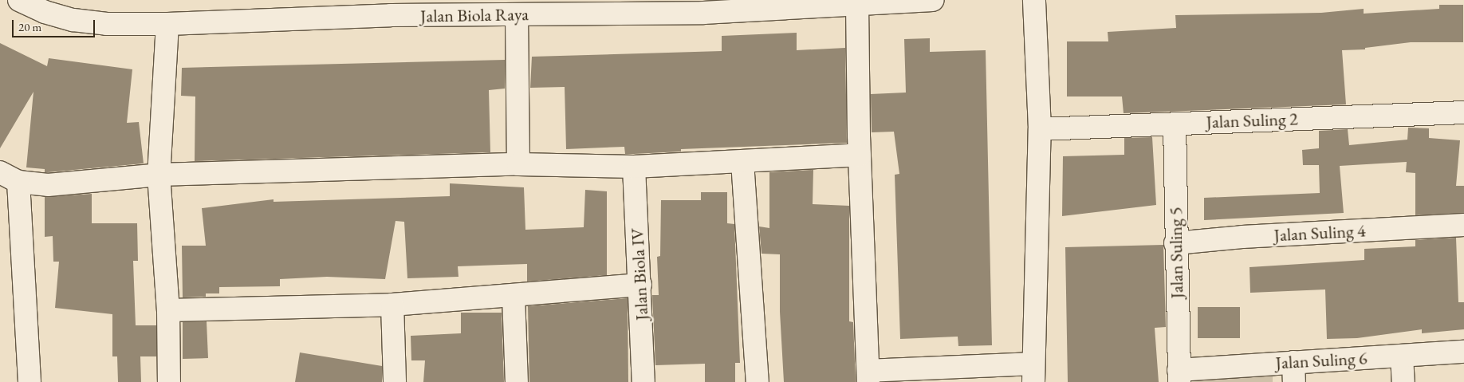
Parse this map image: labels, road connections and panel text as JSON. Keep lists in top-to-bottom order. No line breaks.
{"streets":{"street":["Jalan Biola Raya","Jalan Suling 2","Jalan Suling 4","Jalan Suling 5","Jalan Biola IV","Jalan Suling 6"]},"crossings":[["Jalan Suling 2","Jalan Suling 5"],["Jalan Suling 4","Jalan Suling 5"],["Jalan Suling 5","Jalan Suling 6"]],"scale_bar":"20 m"}
